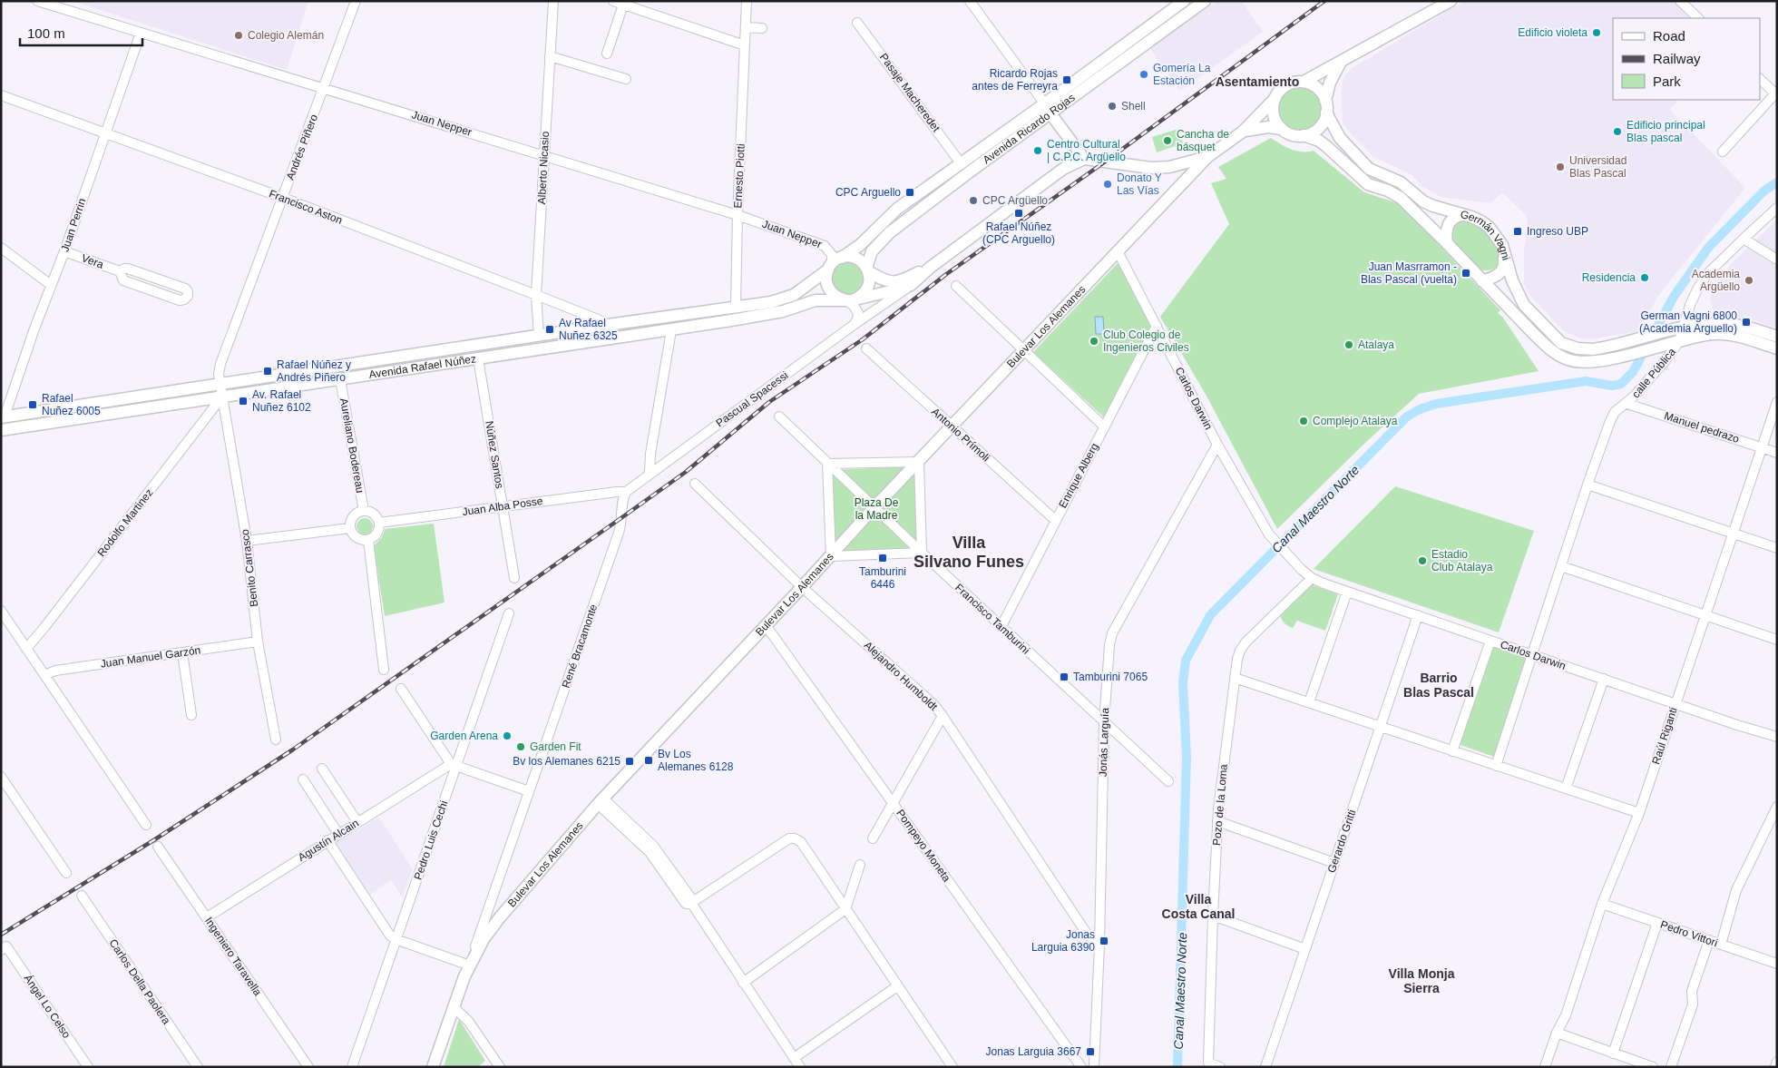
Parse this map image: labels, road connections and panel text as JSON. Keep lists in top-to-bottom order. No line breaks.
{"streets":{"main road":["Avenida Ricardo Rojas","Germán Vagni","Bulevar Los Alemanes","Avenida Rafael Núñez"],"street":["Pasaje Macheredet","Juan Nepper","Andrés Piñero","Alberto Nicasio","Ernesto Piotti","Francisco Aston","Juan Perrin","Vera","calle Pública","Carlos Darwin","Pascual Spacessi","Manuel pedrazo","Antonio Prímoli","Aureliano Bodereau","Núñez Santos","Enrique Alberg","Juan Alba Posse","Rodolfo Martinez","Benito Carrasco","Francisco Tamburini","René Bracamonte","Juan Manuel Garzón","Alejandro Humboldt","Raúl Riganti","Jonás Larguía","Pozo de la Loma","Agustín Alcain","Pedro Luis Cechi","Gerardo Gritti","Pompeyo Moneta","Pedro Vittori","Ingeniero Taravella","Carlos Della Paolera","Ángel Lo Celso"]},"crossings":[["Pasaje Macheredet","Avenida Ricardo Rojas"],["Juan Nepper","Avenida Ricardo Rojas"],["Juan Nepper","Andrés Piñero"],["Juan Nepper","Alberto Nicasio"],["Juan Nepper","Ernesto Piotti"],["Juan Nepper","Juan Perrin"],["Juan Nepper","Avenida Rafael Núñez"],["Avenida Ricardo Rojas","Avenida Rafael Núñez"],["Andrés Piñero","Francisco Aston"],["Andrés Piñero","Avenida Rafael Núñez"],["Andrés Piñero","Rodolfo Martinez"],["Andrés Piñero","Benito Carrasco"],["Alberto Nicasio","Francisco Aston"],["Alberto Nicasio","Avenida Rafael Núñez"],["Ernesto Piotti","Avenida Rafael Núñez"],["Francisco Aston","Juan Perrin"],["Francisco Aston","Avenida Rafael Núñez"],["Juan Perrin","Vera"],["Juan Perrin","Avenida Rafael Núñez"],["Germán Vagni","calle Pública"],["Bulevar Los Alemanes","Carlos Darwin"],["Bulevar Los Alemanes","Antonio Prímoli"],["Bulevar Los Alemanes","Francisco Tamburini"],["Bulevar Los Alemanes","René Bracamonte"],["Bulevar Los Alemanes","Alejandro Humboldt"],["Bulevar Los Alemanes","Pompeyo Moneta"],["Avenida Rafael Núñez","Pascual Spacessi"],["Avenida Rafael Núñez","Aureliano Bodereau"],["Avenida Rafael Núñez","Núñez Santos"],["Avenida Rafael Núñez","Rodolfo Martinez"],["Avenida Rafael Núñez","Benito Carrasco"],["calle Pública","Manuel pedrazo"],["Carlos Darwin","Enrique Alberg"],["Carlos Darwin","Raúl Riganti"],["Carlos Darwin","Jonás Larguía"],["Carlos Darwin","Pozo de la Loma"],["Carlos Darwin","Gerardo Gritti"],["Manuel pedrazo","Raúl Riganti"],["Antonio Prímoli","Enrique Alberg"],["Aureliano Bodereau","Juan Alba Posse"],["Núñez Santos","Juan Alba Posse"],["Enrique Alberg","Francisco Tamburini"],["Juan Alba Posse","René Bracamonte"],["Rodolfo Martinez","Benito Carrasco"],["Benito Carrasco","Juan Manuel Garzón"],["Francisco Tamburini","Jonás Larguía"],["Alejandro Humboldt","Jonás Larguía"],["Raúl Riganti","Pedro Vittori"],["Agustín Alcain","Pedro Luis Cechi"],["Agustín Alcain","Ingeniero Taravella"]],"districts":["Asentamiento","Villa Silvano Funes","Barrio Blas Pascal","Villa Costa Canal","Villa Monja Sierra"],"water":["Canal Maestro Norte"],"parks":["Plaza De la Madre"],"places":{"other":["Edificio violeta","Colegio Alemán","Gomería La Estación","Shell","Edificio principal Blas pascal","Cancha de básquet","Centro Cultural | C.P.C. Argüello","Universidad Blas Pascal","Donato Y Las Vías","CPC Argüello","Residencia","Academia Argüello","Club Colegio de Ingenieros Civiles","Atalaya","Complejo Atalaya","Estadio Club Atalaya","Garden Arena","Garden Fit"],"transit":["Ricardo Rojas antes de Ferreyra","CPC Arguello","Rafael Núñez (CPC Arguello)","Ingreso UBP","Juan Masrramon - Blas Pascal (vuelta)","German Vagni 6800 (Academia Arguello)","Av Rafael Nuñez 6325","Rafael Núñez y Andrés Piñero","Av. Rafael Nuñez 6102","Rafael Nuñez 6005","Tamburini 6446","Tamburini 7065","Bv Los Alemanes 6128","Bv los Alemanes 6215","Jonas Larguia 6390","Jonas Larguia 3667"]},"legend":["Road","Railway","Park"],"scale_bar":"100 m"}
